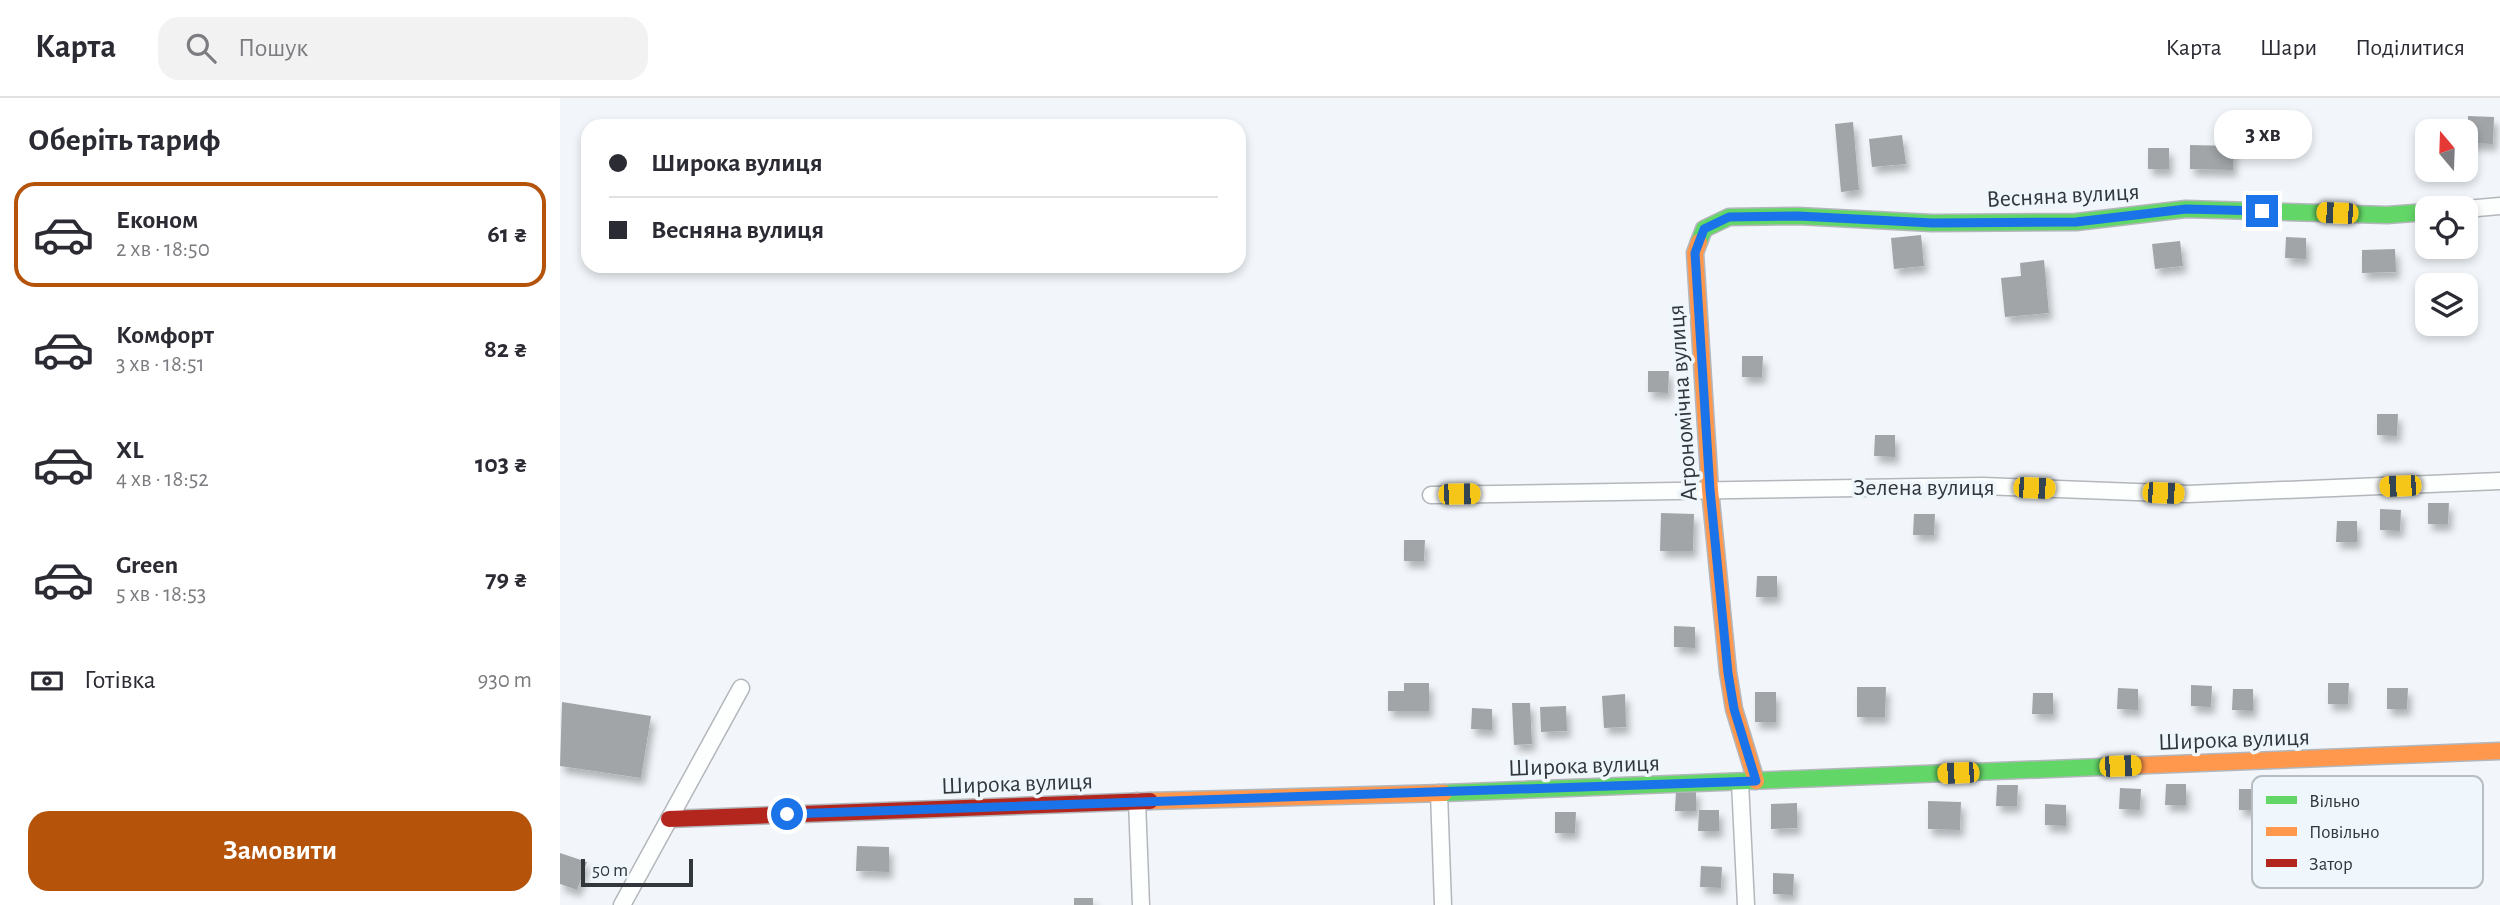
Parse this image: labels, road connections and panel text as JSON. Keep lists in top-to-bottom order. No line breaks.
{"streets":{"street":["Весняна вулиця","Агрономічна вулиця","Зелена вулиця","Широка вулиця"]},"crossings":[["Весняна вулиця","Агрономічна вулиця"],["Агрономічна вулиця","Зелена вулиця"],["Агрономічна вулиця","Широка вулиця"]],"legend":["Вільно","Повільно","Затор"],"scale_bar":"50 m","north":"top","page":{"header":"Карта","search":"Пошук","nav":["Карта","Шари","Поділитися"],"heading":"Оберіть тариф","bubble":"3 хв","banner":["Широка вулиця","Весняна вулиця"],"list":[{"name":"Економ","note":"2 хв · 18:50","value":"61 ₴"},{"name":"Комфорт","note":"3 хв · 18:51","value":"82 ₴"},{"name":"XL","note":"4 хв · 18:52","value":"103 ₴"},{"name":"Green","note":"5 хв · 18:53","value":"79 ₴"}],"pay":["Готівка","930 m"],"buttons":"Замовити","scale":"50 m"}}
